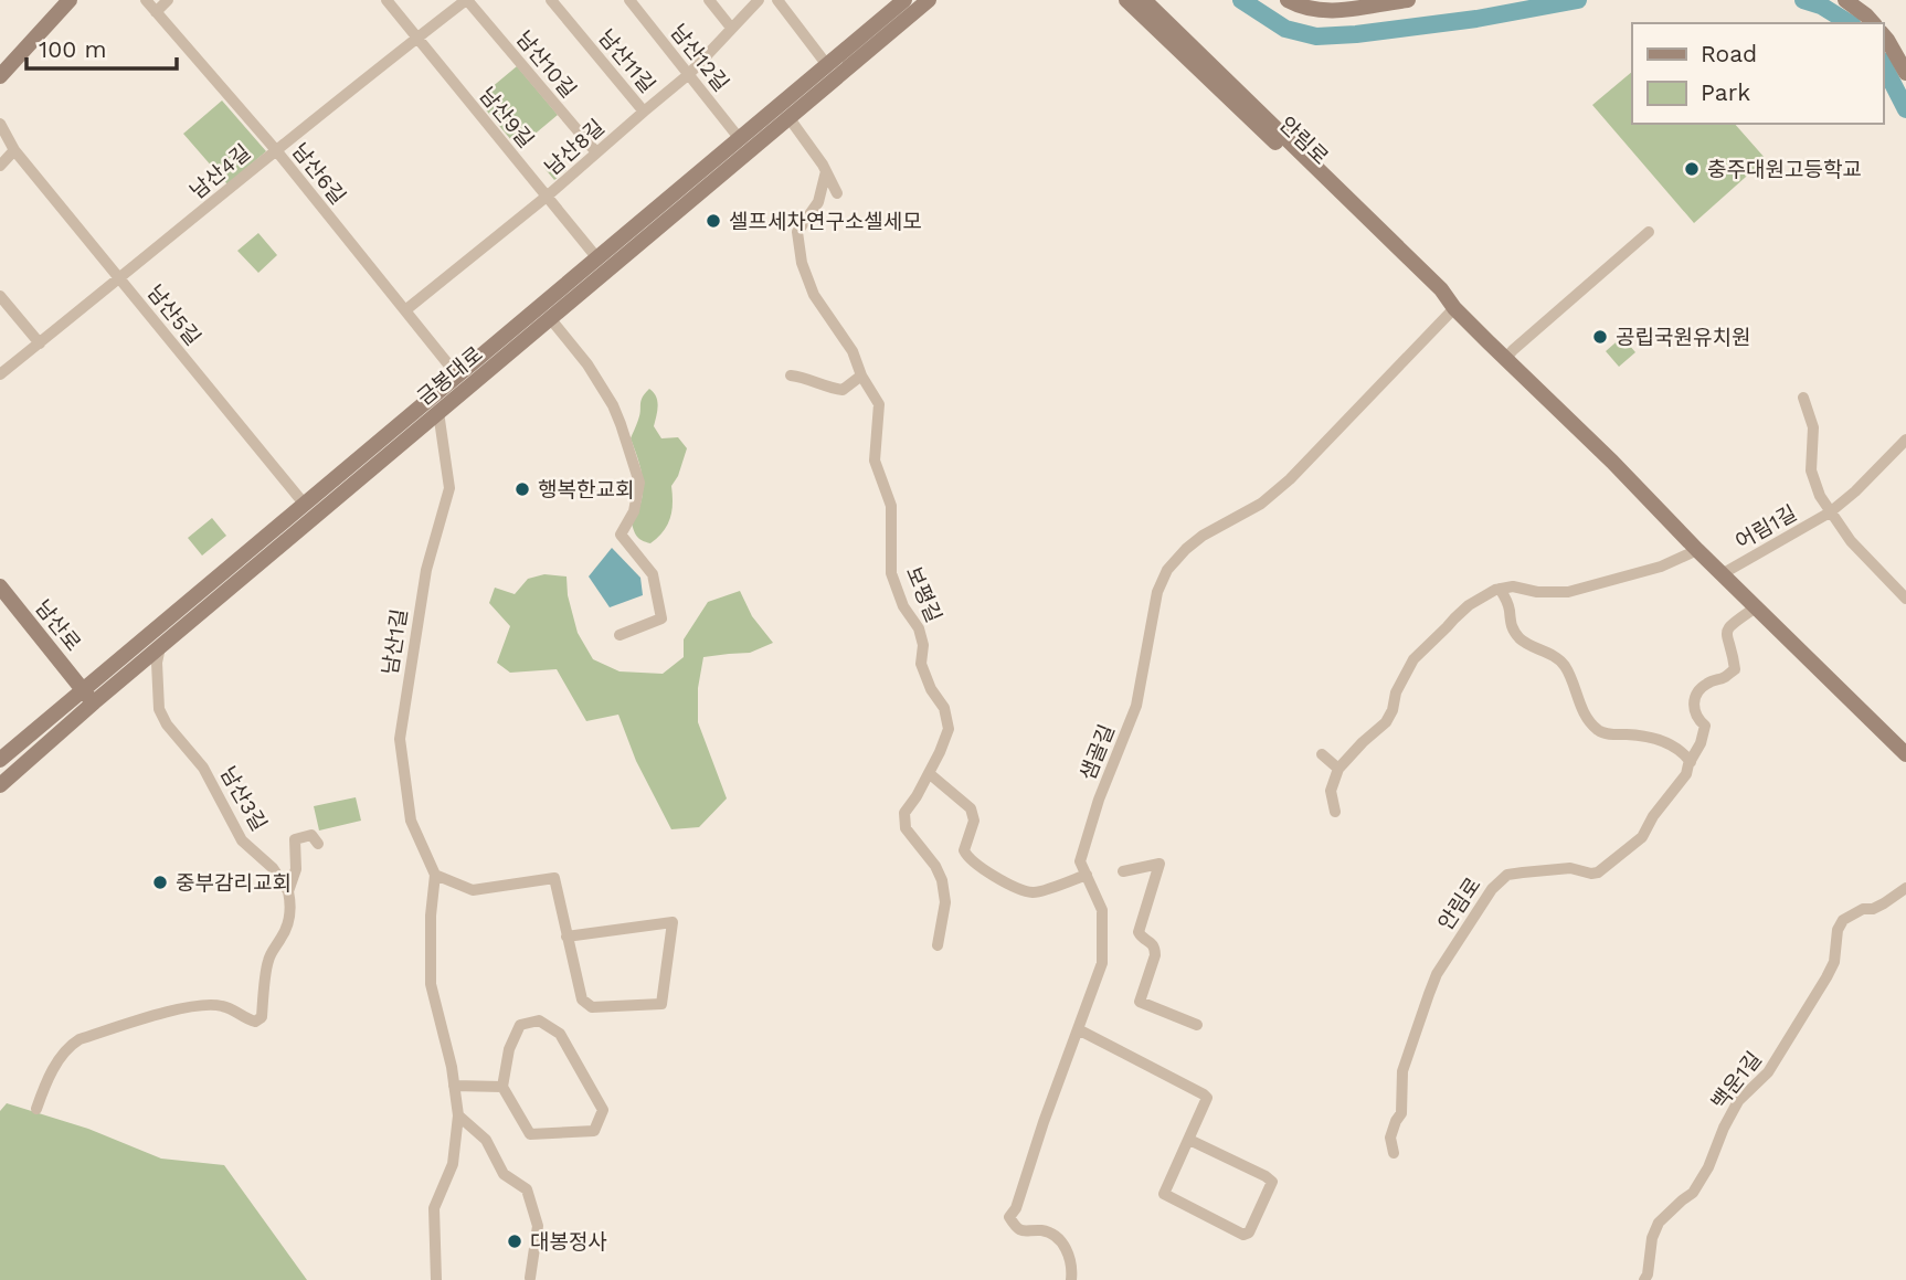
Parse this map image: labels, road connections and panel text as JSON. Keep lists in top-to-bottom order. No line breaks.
{"streets":{"street":["남산12길","남산11길","남산10길","남산9길","안림로","남산8길","남산4길","남산6길","남산5길","금봉대로","어림1길","보평길","남산로","남산1길","샘골길","남산3길","백운1길"]},"crossings":[["남산12길","남산8길"],["남산12길","금봉대로"],["남산11길","남산8길"],["남산10길","남산8길"],["남산10길","남산4길"],["남산9길","남산8길"],["남산9길","남산4길"],["남산9길","금봉대로"],["안림로","어림1길"],["안림로","샘골길"],["남산8길","남산6길"],["남산4길","남산6길"],["남산4길","남산5길"],["남산6길","금봉대로"],["남산5길","금봉대로"],["금봉대로","남산로"],["금봉대로","남산1길"],["금봉대로","남산3길"]],"places":["충주대원고등학교","셀프세차연구소셀세모","공립국원유치원","행복한교회","중부감리교회","대봉정사"],"legend":["Road","Park"],"scale_bar":"100 m"}
